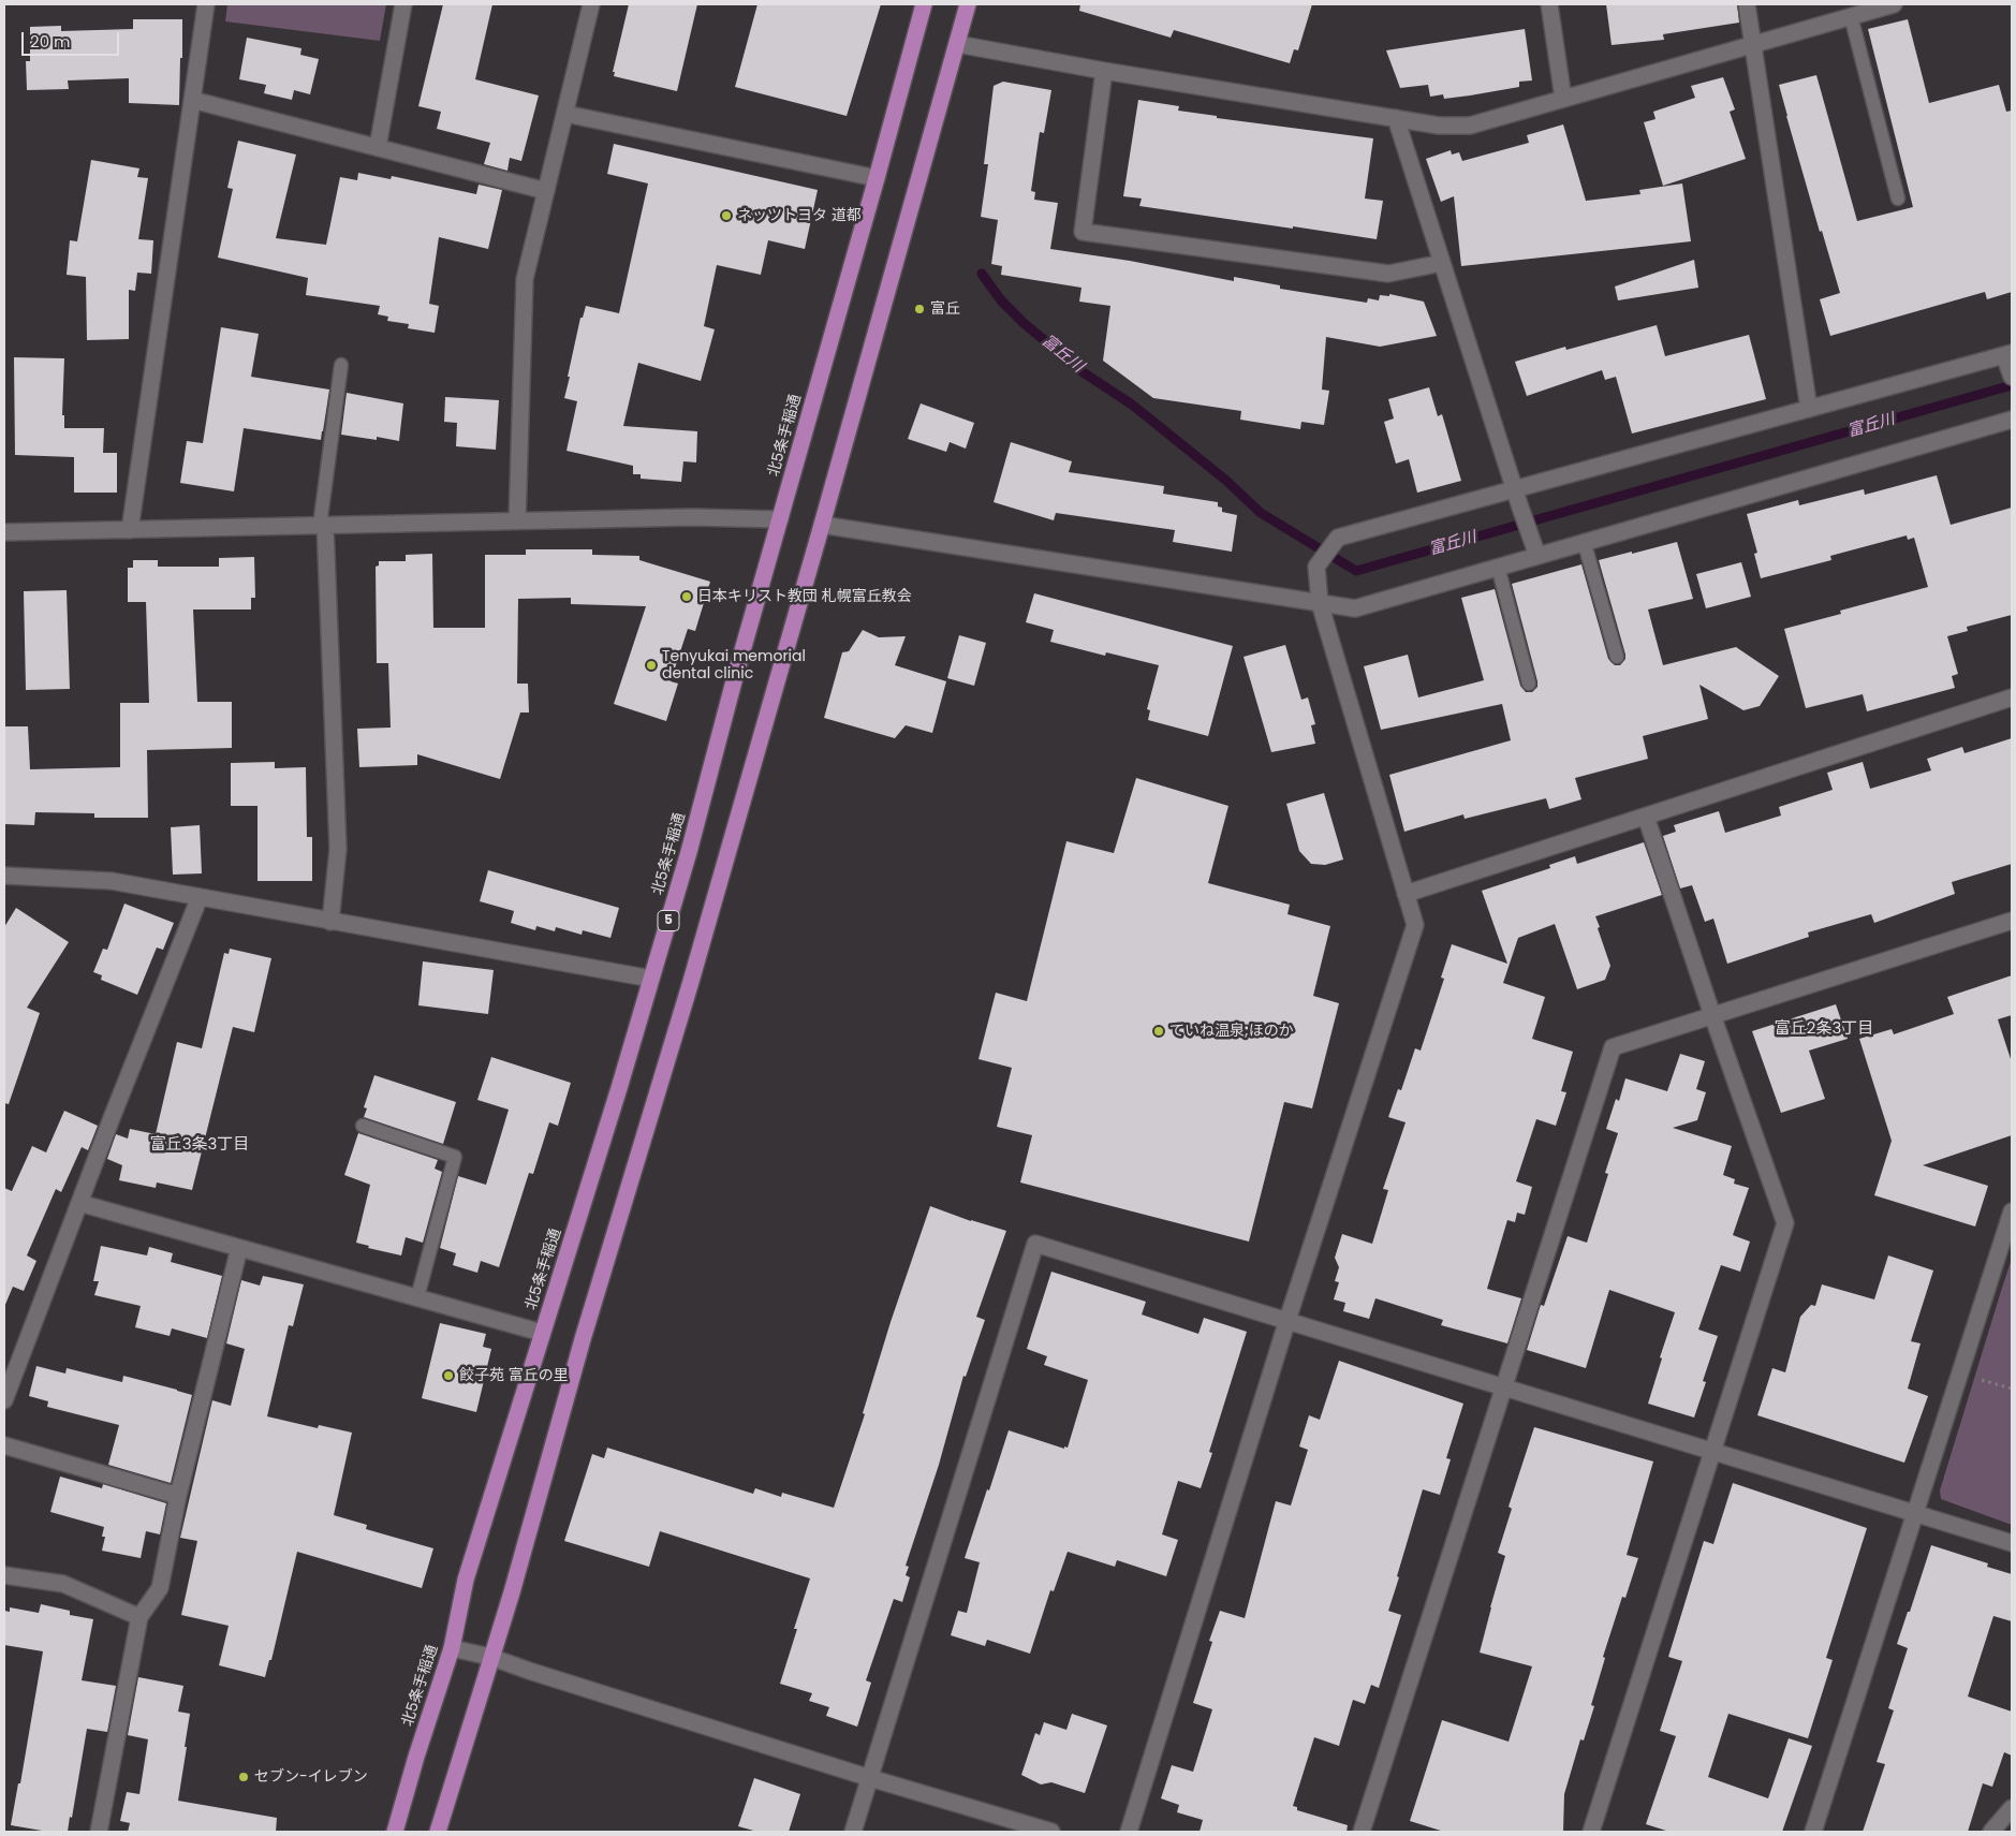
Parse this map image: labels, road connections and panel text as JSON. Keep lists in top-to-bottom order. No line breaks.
{"streets":{"highway":["北5条手稲通","5"]},"districts":["富丘2条3丁目","富丘3条3丁目"],"water":["富丘川"],"places":["ネッツトヨタ 道都","富丘","日本キリスト教団 札幌富丘教会","Tenyukai memorial dental clinic","ていね温泉;ほのか","餃子苑 富丘の里","セブン-イレブン"],"scale_bar":"20 m"}
